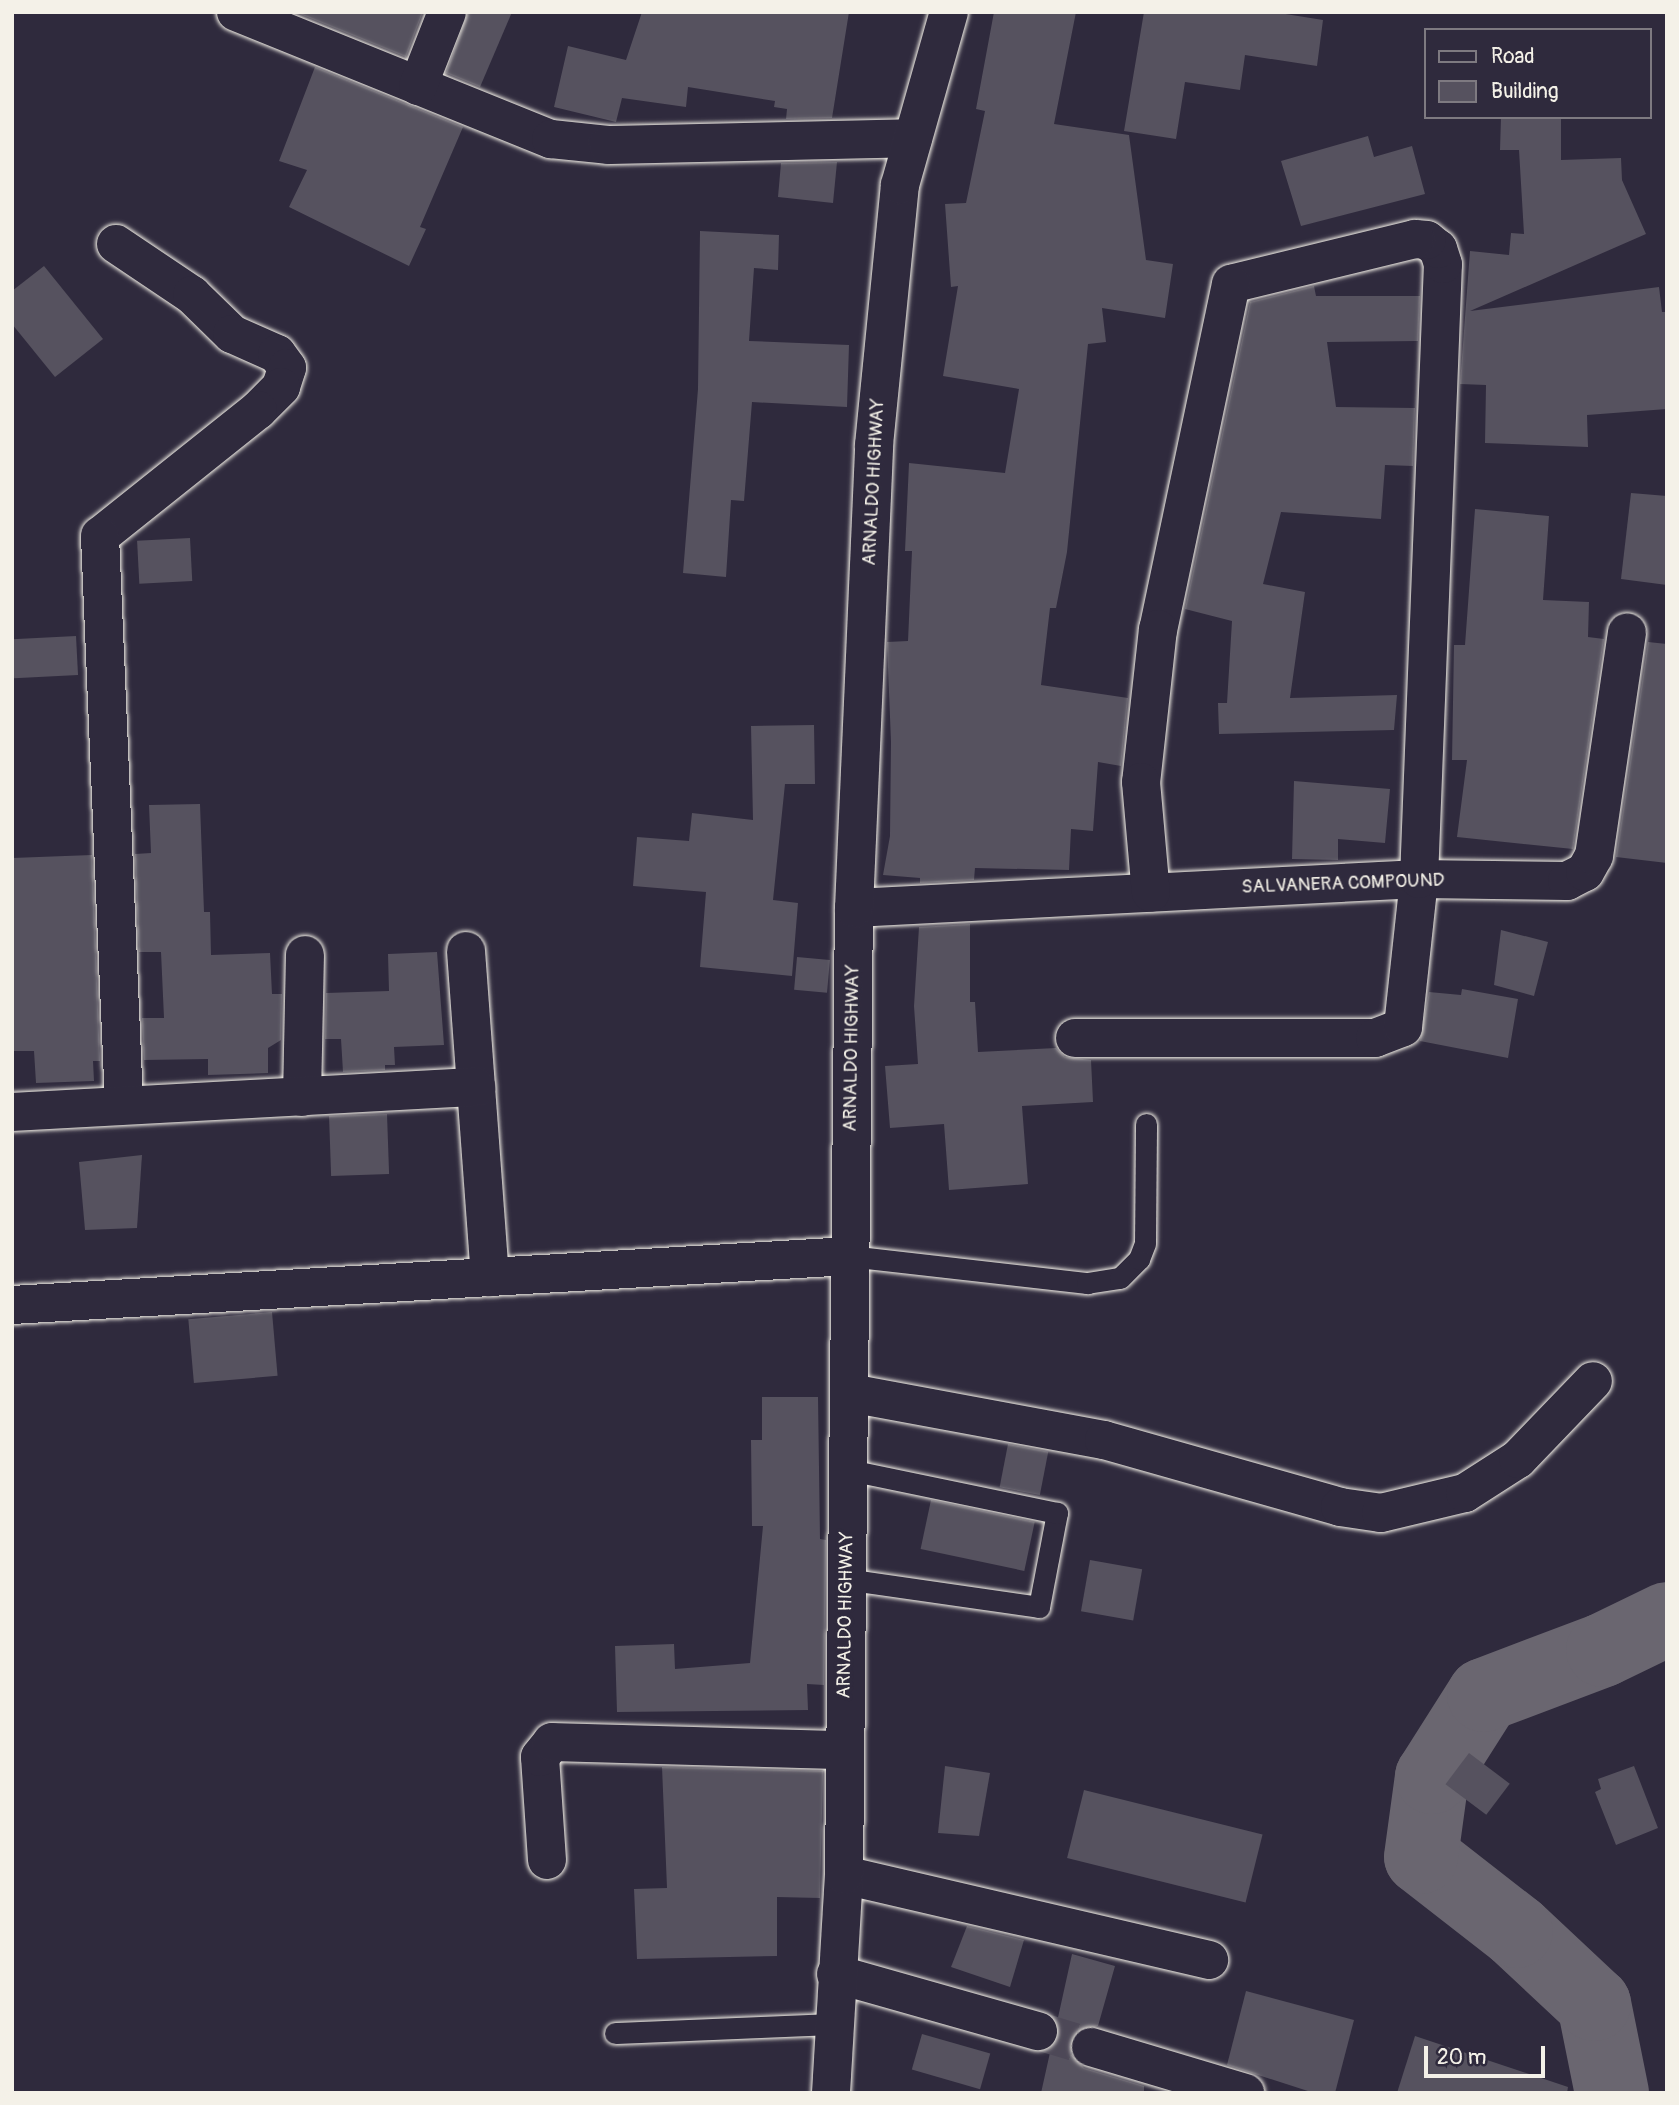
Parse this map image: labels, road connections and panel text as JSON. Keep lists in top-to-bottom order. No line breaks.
{"streets":{"street":["ARNALDO HIGHWAY","SALVANERA COMPOUND"]},"crossings":[["ARNALDO HIGHWAY","SALVANERA COMPOUND"]],"legend":["Road","Building"],"scale_bar":"20 m"}
